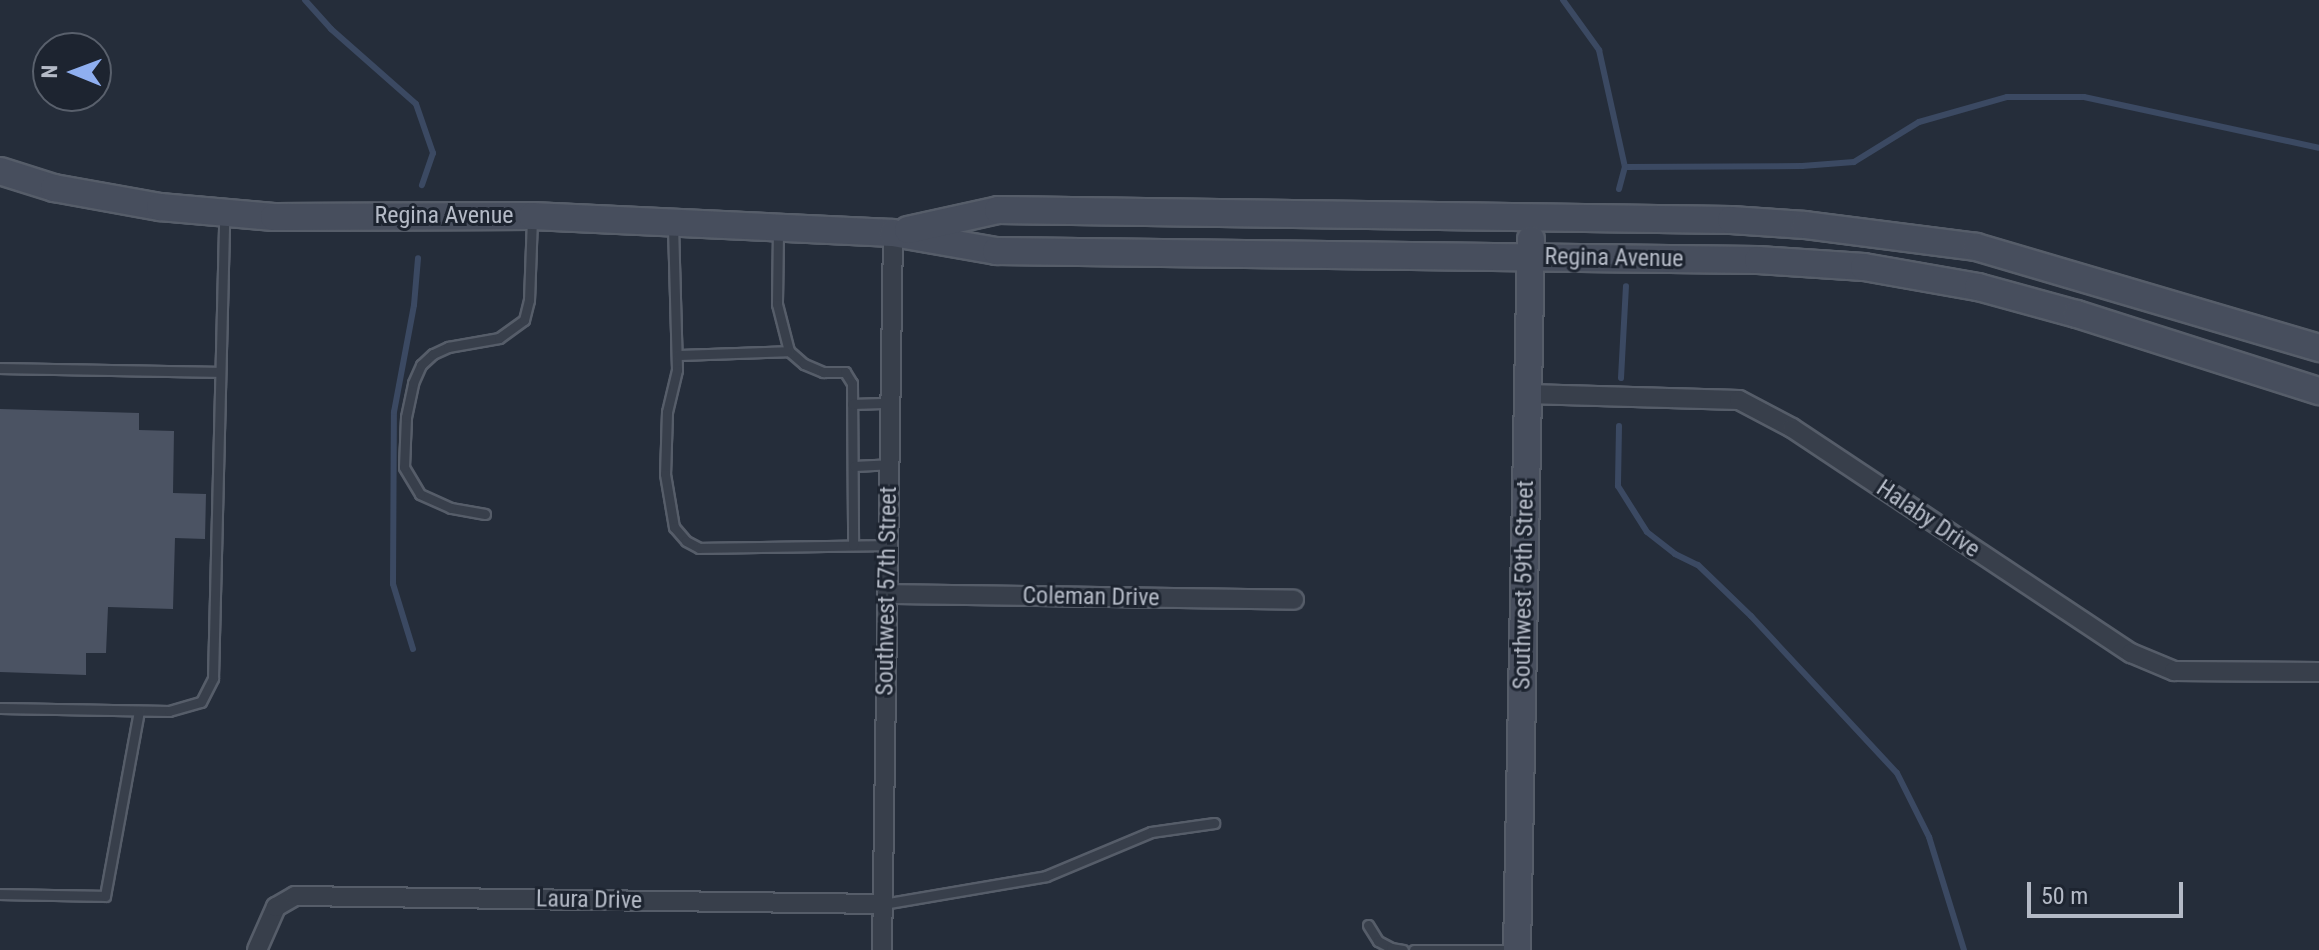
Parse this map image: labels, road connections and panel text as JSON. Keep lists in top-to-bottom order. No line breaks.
{"streets":{"main road":["Regina Avenue","Southwest 59th Street"],"street":["Halaby Drive","Southwest 57th Street","Coleman Drive","Laura Drive"]},"crossings":[["Regina Avenue","Southwest 59th Street"],["Regina Avenue","Southwest 57th Street"],["Halaby Drive","Southwest 59th Street"],["Southwest 57th Street","Coleman Drive"],["Southwest 57th Street","Laura Drive"]],"scale_bar":"50 m","north":"left"}
